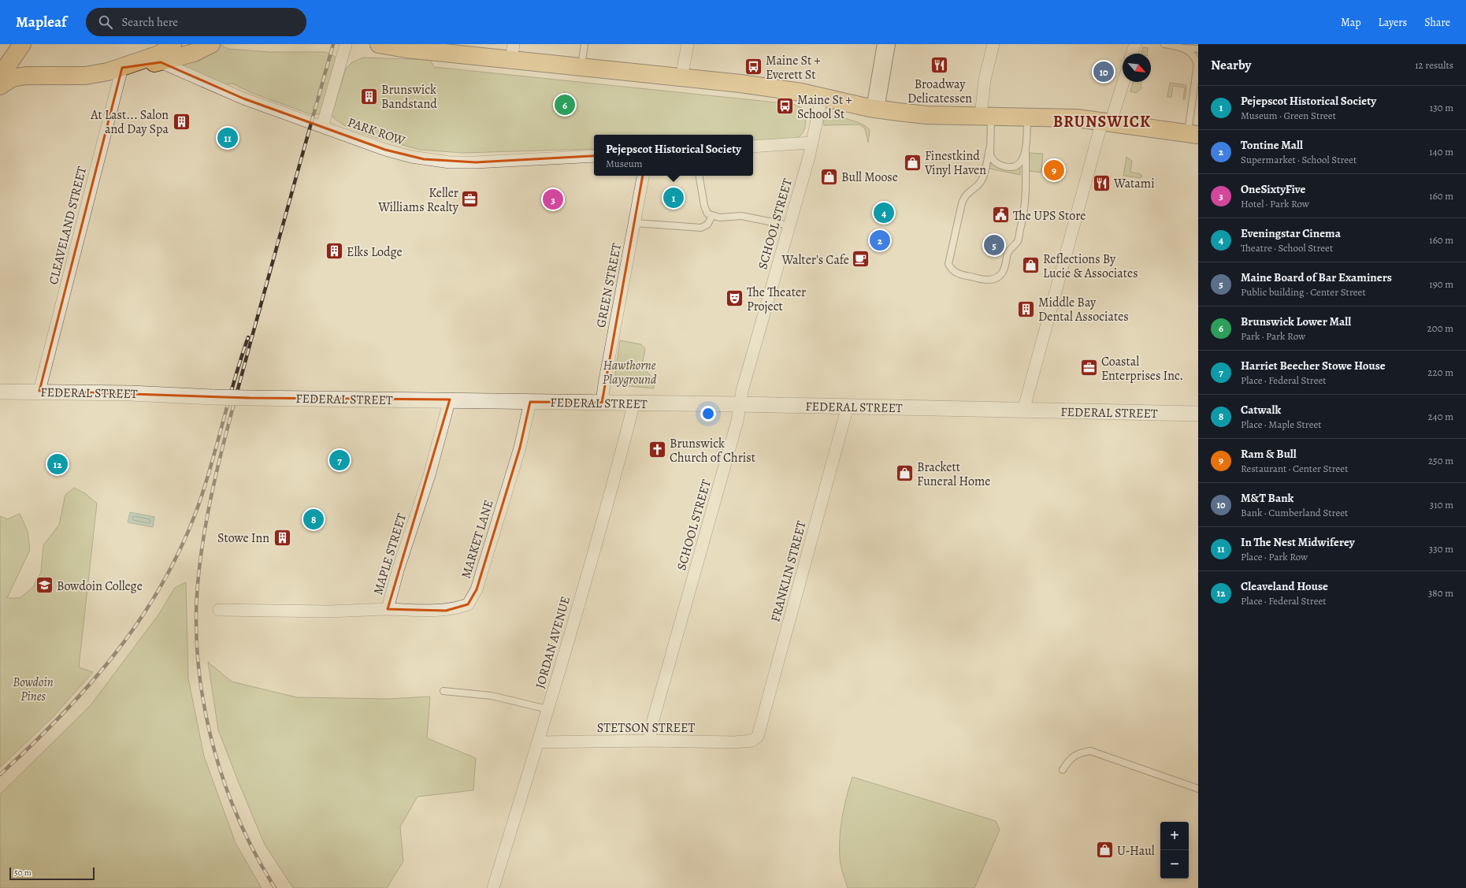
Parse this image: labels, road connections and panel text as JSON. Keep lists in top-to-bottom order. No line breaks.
{"streets":{"street":["PARK ROW","SCHOOL STREET","CLEAVELAND STREET","GREEN STREET","FEDERAL STREET","MARKET LANE","MAPLE STREET","FRANKLIN STREET","JORDAN AVENUE","STETSON STREET"]},"crossings":[["SCHOOL STREET","FEDERAL STREET"],["SCHOOL STREET","STETSON STREET"],["CLEAVELAND STREET","FEDERAL STREET"],["GREEN STREET","FEDERAL STREET"],["FEDERAL STREET","MARKET LANE"],["FEDERAL STREET","MAPLE STREET"],["FEDERAL STREET","FRANKLIN STREET"],["FEDERAL STREET","JORDAN AVENUE"],["MARKET LANE","MAPLE STREET"],["FRANKLIN STREET","STETSON STREET"],["JORDAN AVENUE","STETSON STREET"]],"districts":["BRUNSWICK"],"parks":["Hawthorne Playground","Bowdoin Pines"],"places":{"restaurant":["Broadway Delicatessen","Watami"],"bus stop":["Maine St + Everett St","Maine St + School St"],"building":["Brunswick Bandstand","At Last... Salon and Day Spa","Elks Lodge","Middle Bay Dental Associates","Stowe Inn"],"shop":["Finestkind Vinyl Haven","Bull Moose","Reflections By Lucie & Associates","Brackett Funeral Home","U-Haul"],"office":["Keller Williams Realty","Coastal Enterprises Inc."],"public building":["The UPS Store"],"cafe":["Walter's Cafe"],"theatre":["The Theater Project"],"church":["Brunswick Church of Christ"],"school or university":["Bowdoin College"]},"scale_bar":"50 m","north":"bottom right","page":{"header":"Mapleaf","search":"Search here","nav":["Map","Layers","Share"],"heading":["Nearby","12 results"],"pins":["10","6","11","9","1","3","4","2","5","7","12","8"],"list":[{"mark":"1","name":"Pejepscot Historical Society","note":"Museum · Green Street","value":"130 m"},{"mark":"2","name":"Tontine Mall","note":"Supermarket · School Street","value":"140 m"},{"mark":"3","name":"OneSixtyFive","note":"Hotel · Park Row","value":"160 m"},{"mark":"4","name":"Eveningstar Cinema","note":"Theatre · School Street","value":"160 m"},{"mark":"5","name":"Maine Board of Bar Examiners","note":"Public building · Center Street","value":"190 m"},{"mark":"6","name":"Brunswick Lower Mall","note":"Park · Park Row","value":"200 m"},{"mark":"7","name":"Harriet Beecher Stowe House","note":"Place · Federal Street","value":"220 m"},{"mark":"8","name":"Catwalk","note":"Place · Maple Street","value":"240 m"},{"mark":"9","name":"Ram & Bull","note":"Restaurant · Center Street","value":"250 m"},{"mark":"10","name":"M&T Bank","note":"Bank · Cumberland Street","value":"310 m"},{"mark":"11","name":"In The Nest Midwiferey","note":"Place · Park Row","value":"330 m"},{"mark":"12","name":"Cleaveland House","note":"Place · Federal Street","value":"380 m"}],"popup":["Pejepscot Historical Society","Museum"],"map_buttons":["+","−"],"scale":"50 m"}}
